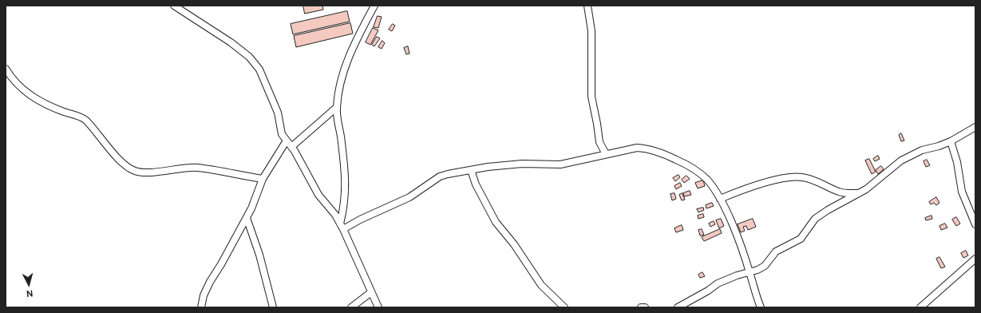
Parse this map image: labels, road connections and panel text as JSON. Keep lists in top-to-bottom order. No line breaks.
{"north":"bottom"}
